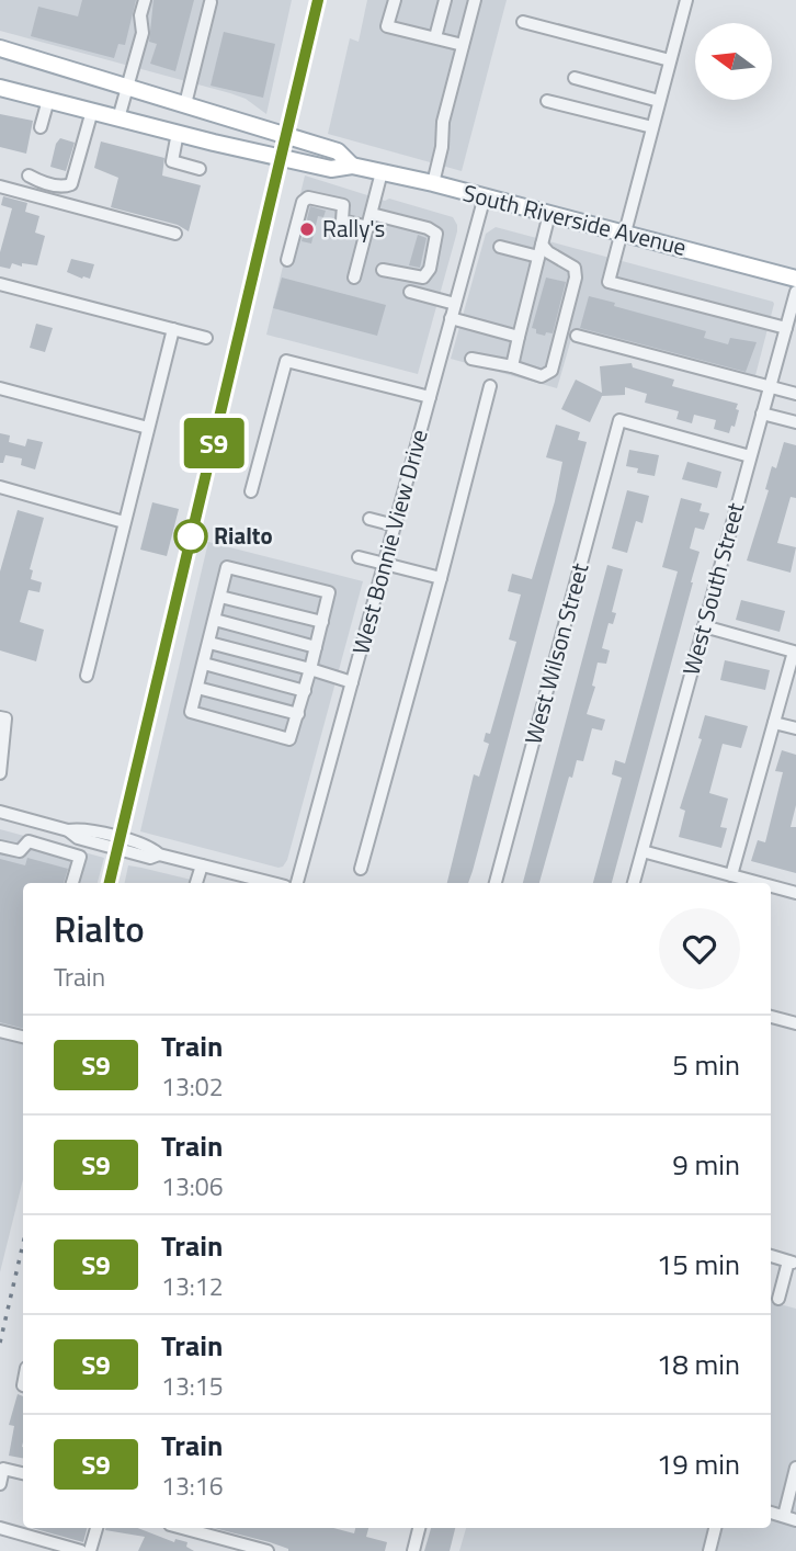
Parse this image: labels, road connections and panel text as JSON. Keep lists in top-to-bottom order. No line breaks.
{"streets":{"main road":["South Riverside Avenue"],"street":["West Bonnie View Drive","West South Street","West Wilson Street"]},"crossings":[["South Riverside Avenue","West Bonnie View Drive"],["West South Street","West Wilson Street"]],"places":["Rally's","Rialto"],"north":"left","page":{"on_map":"S9","heading":["Rialto","Train"],"list":[{"mark":"S9","name":"Train","note":"13:02","value":"5 min"},{"mark":"S9","name":"Train","note":"13:06","value":"9 min"},{"mark":"S9","name":"Train","note":"13:12","value":"15 min"},{"mark":"S9","name":"Train","note":"13:15","value":"18 min"},{"mark":"S9","name":"Train","note":"13:16","value":"19 min"}]}}
